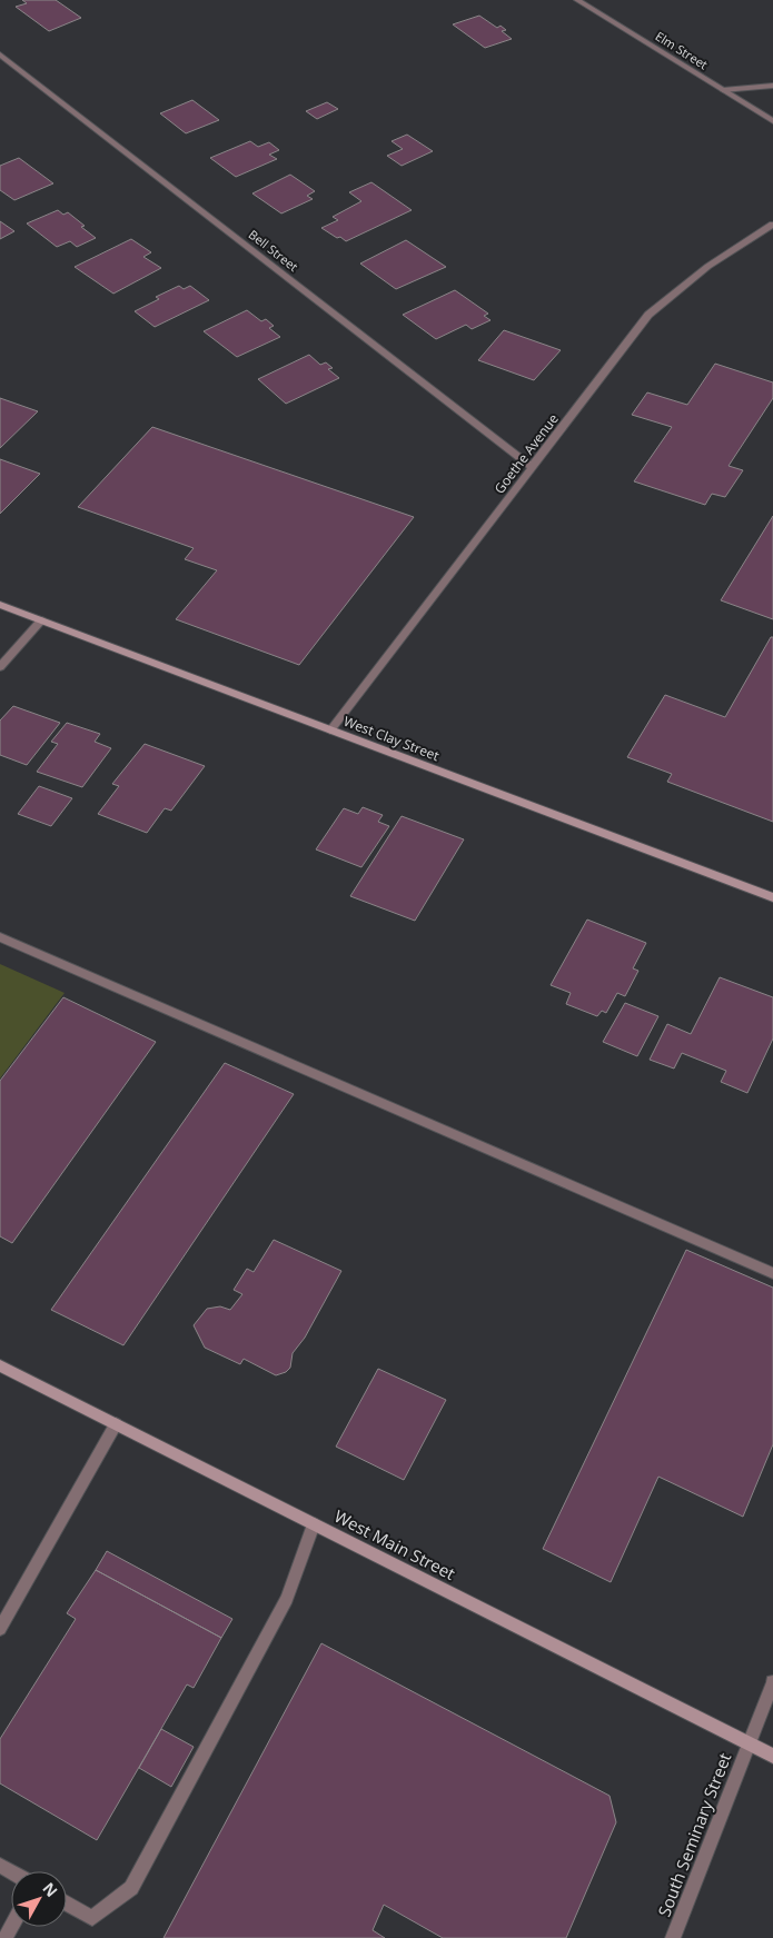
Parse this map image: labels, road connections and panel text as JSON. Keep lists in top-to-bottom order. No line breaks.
{"streets":{"main road":["West Clay Street","West Main Street"],"street":["Elm Street","Bell Street","Goethe Avenue","South Seminary Street"]},"crossings":[["Bell Street","Goethe Avenue"],["Goethe Avenue","West Clay Street"],["West Main Street","South Seminary Street"]],"north":"top right"}
